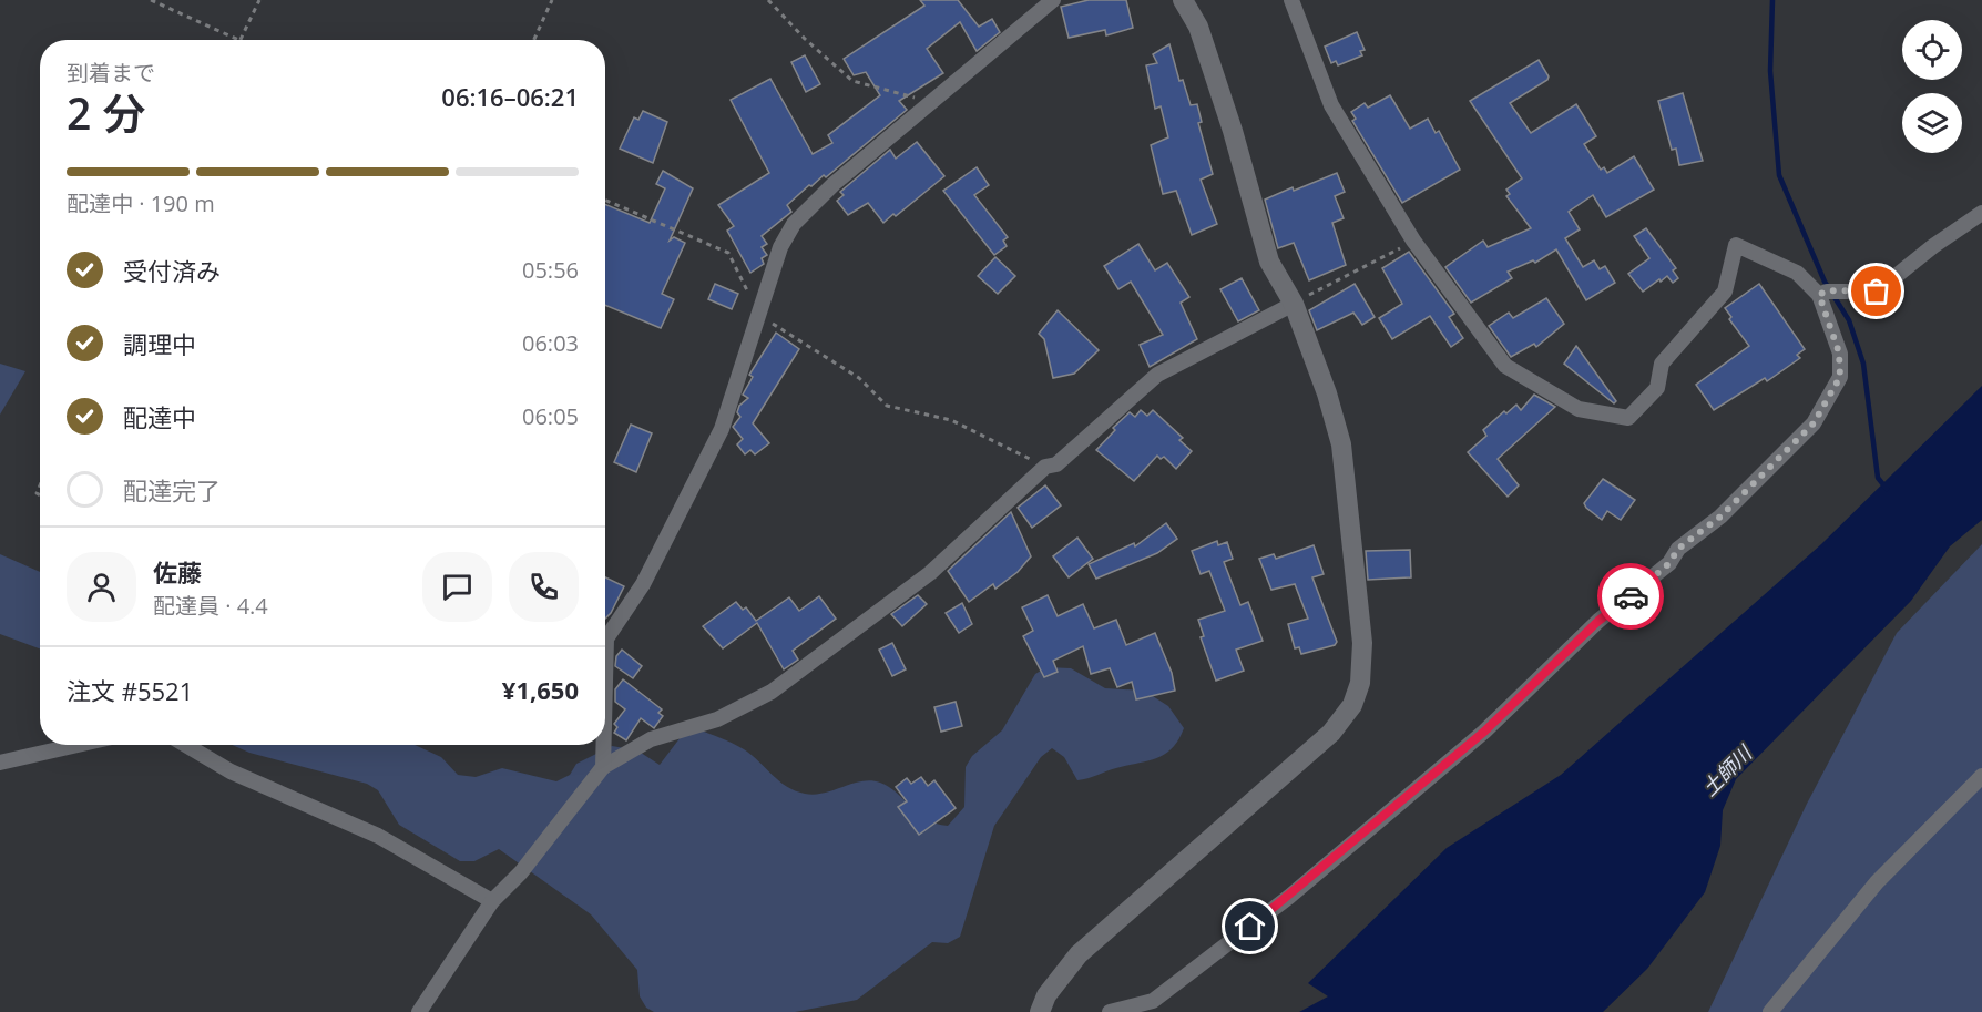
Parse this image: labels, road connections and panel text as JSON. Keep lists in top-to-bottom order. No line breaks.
{"water":["土師川"],"page":{"heading":["2 分","到着まで","06:16–06:21"],"panel":["佐藤","配達員 · 4.4","注文 #5521","¥1,650"],"bar":"配達中 · 190 m","list":[["受付済み","05:56"],["調理中","06:03"],["配達中","06:05"],"配達完了"]}}
